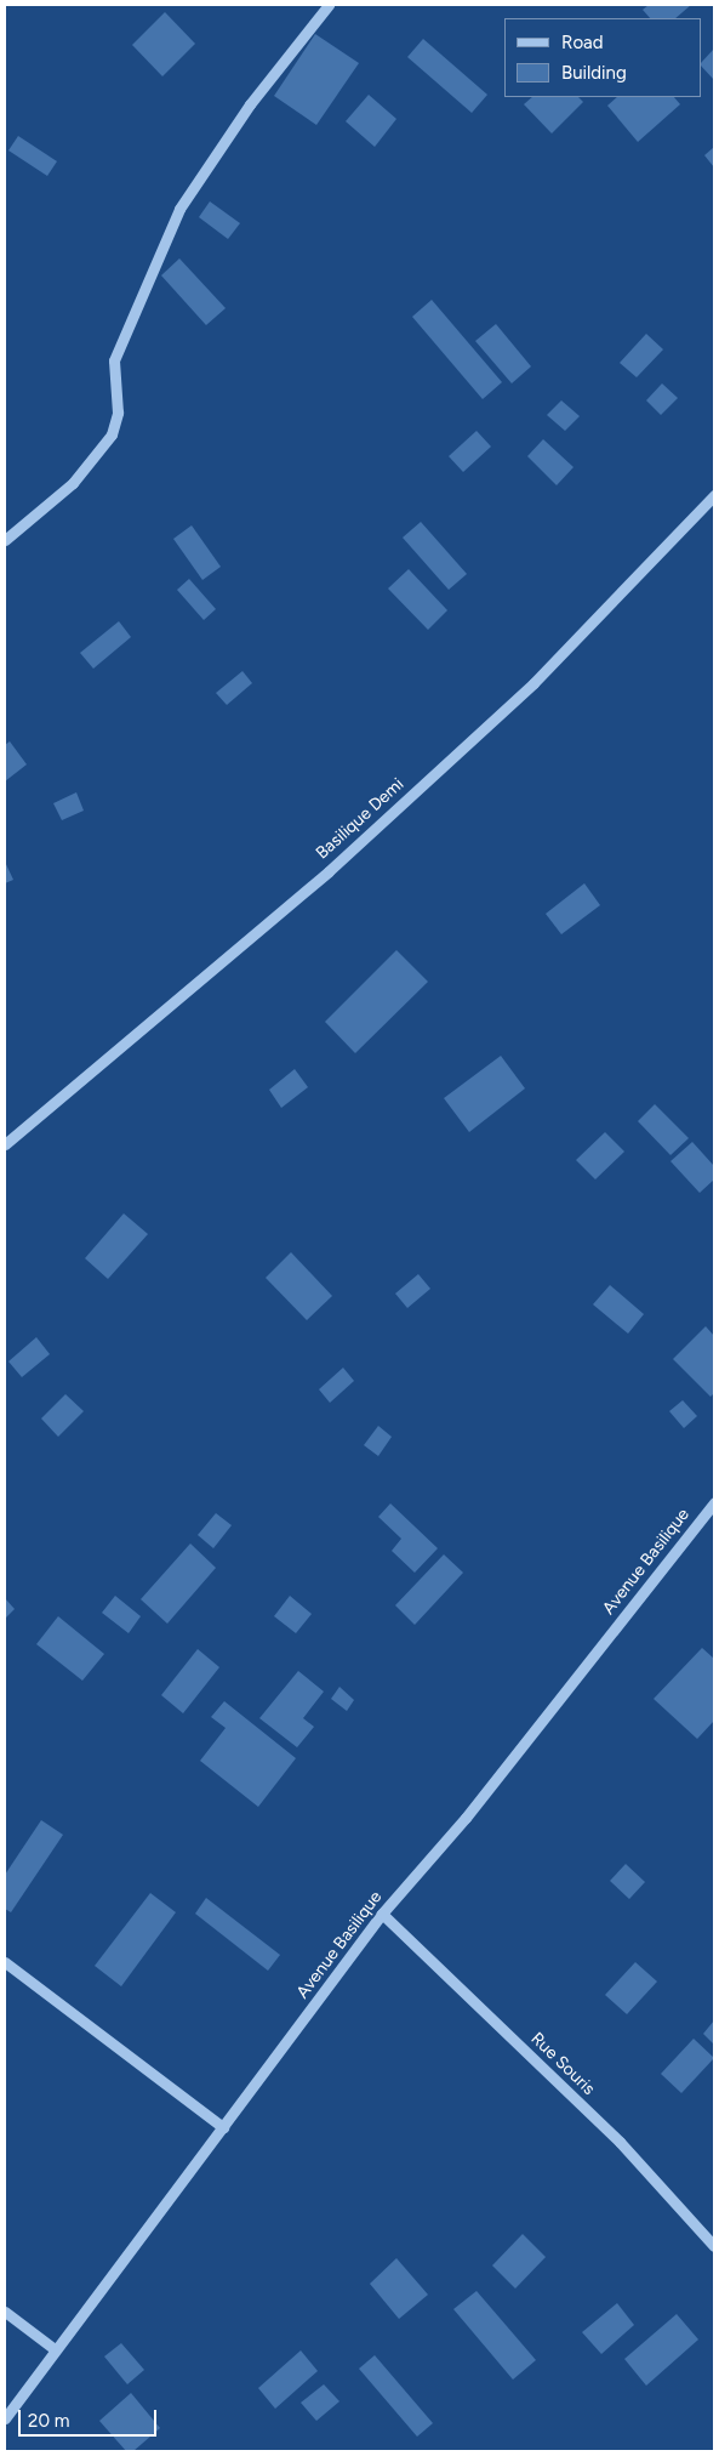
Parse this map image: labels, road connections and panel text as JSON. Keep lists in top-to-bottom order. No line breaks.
{"streets":{"street":["Basilique Demi","Avenue Basilique","Rue Souris"]},"crossings":[["Avenue Basilique","Rue Souris"]],"legend":["Road","Building"],"scale_bar":"20 m"}
